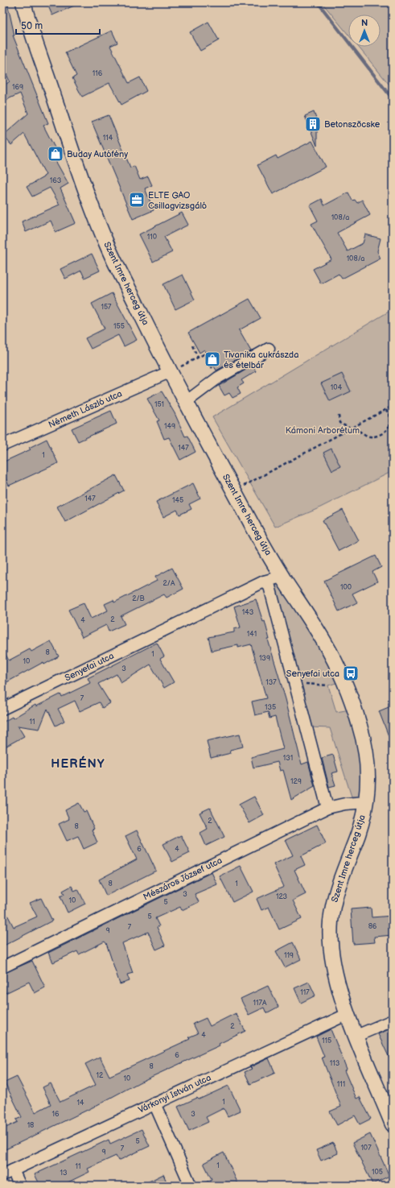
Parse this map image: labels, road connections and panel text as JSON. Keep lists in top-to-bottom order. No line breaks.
{"streets":{"main road":["Szent Imre herceg útja"],"street":["Németh László utca","Senyefai utca","Mészáros József utca","Várkonyi István utca"]},"crossings":[["Szent Imre herceg útja","Németh László utca"],["Szent Imre herceg útja","Senyefai utca"],["Szent Imre herceg útja","Mészáros József utca"],["Szent Imre herceg útja","Várkonyi István utca"]],"districts":["HERÉNY"],"parks":["Kámoni Arborétum"],"places":{"building":["Betonszöcske"],"shop":["Buday Autófény","Tivanika cukrászda és ételbár"],"office":["ELTE GAO Csillagvizsgáló"],"bus stop":["Senyefai utca"]},"house_numbers":["116","169","114","163","108/a","110","108/a","157","155","104","151","149","147","1","147","145","2/A","100","2/B","143","2","4","141","8","1","139","10","3","137","7","135","11","131","129","2","8","6","4","8","1","3","123","10","5","5","86","7","9","119","117","117A","2","4","115","6","113","8","12","10","111","1","14","16","3","18","5","107","7","9","1","11","105","13"],"scale_bar":"50 m","north":"top"}
